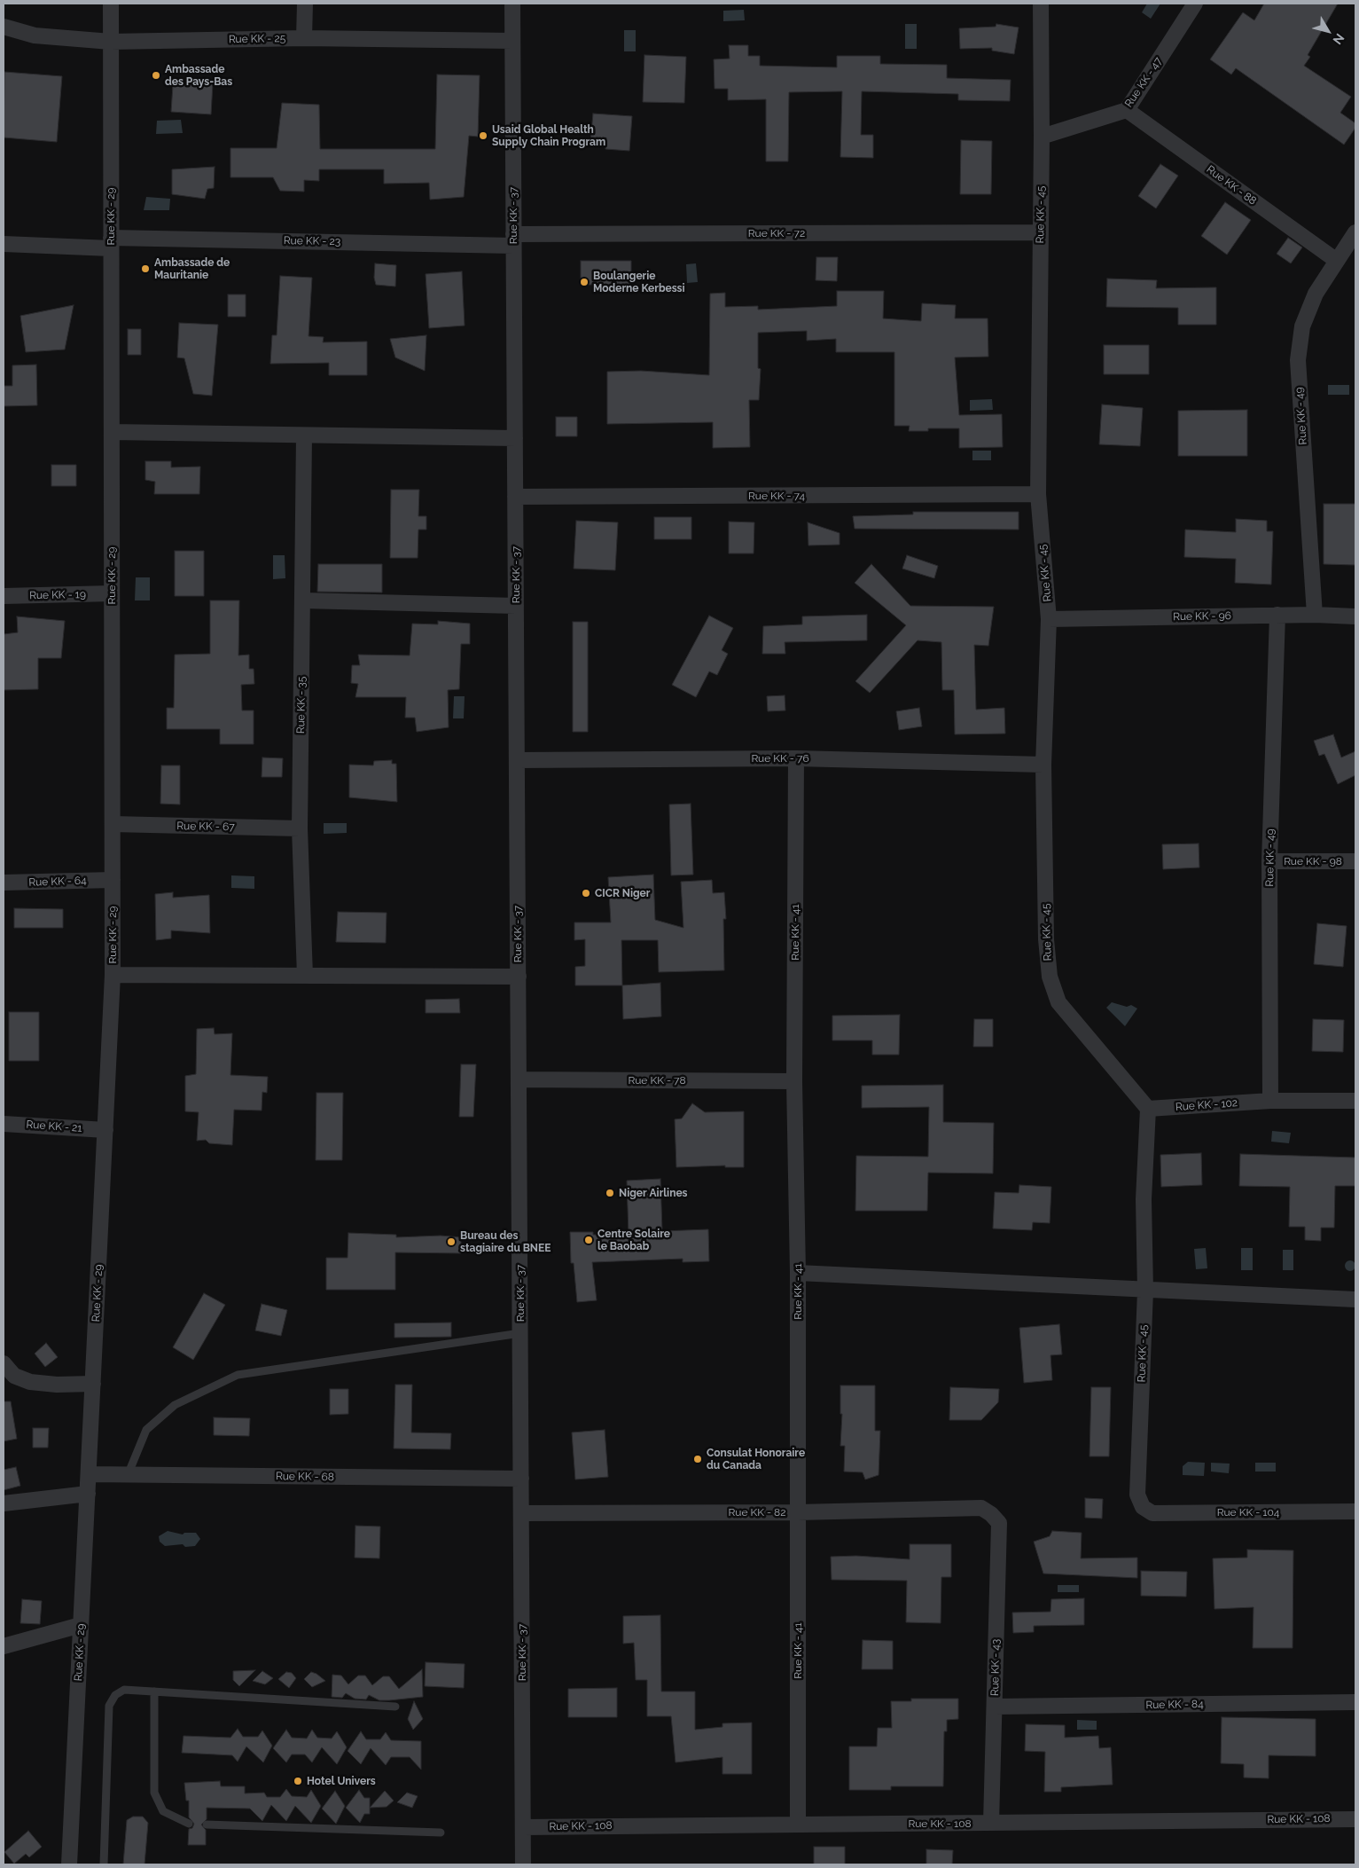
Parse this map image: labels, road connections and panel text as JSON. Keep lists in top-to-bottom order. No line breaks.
{"streets":{"street":["Rue KK - 25","Rue KK - 47","Rue KK - 88","Rue KK - 45","Rue KK - 37","Rue KK - 29","Rue KK - 72","Rue KK - 23","Rue KK - 49","Rue KK - 74","Rue KK - 19","Rue KK - 96","Rue KK - 35","Rue KK - 76","Rue KK - 67","Rue KK - 98","Rue KK - 64","Rue KK - 41","Rue KK - 78","Rue KK - 102","Rue KK - 21","Rue KK - 68","Rue KK - 82","Rue KK - 104","Rue KK - 43","Rue KK - 84","Rue KK - 108"]},"crossings":[["Rue KK - 25","Rue KK - 37"],["Rue KK - 25","Rue KK - 29"],["Rue KK - 47","Rue KK - 88"],["Rue KK - 47","Rue KK - 45"],["Rue KK - 88","Rue KK - 49"],["Rue KK - 45","Rue KK - 72"],["Rue KK - 45","Rue KK - 74"],["Rue KK - 45","Rue KK - 96"],["Rue KK - 45","Rue KK - 76"],["Rue KK - 45","Rue KK - 102"],["Rue KK - 45","Rue KK - 104"],["Rue KK - 37","Rue KK - 72"],["Rue KK - 37","Rue KK - 23"],["Rue KK - 37","Rue KK - 74"],["Rue KK - 37","Rue KK - 76"],["Rue KK - 37","Rue KK - 78"],["Rue KK - 37","Rue KK - 68"],["Rue KK - 37","Rue KK - 82"],["Rue KK - 37","Rue KK - 108"],["Rue KK - 29","Rue KK - 23"],["Rue KK - 29","Rue KK - 19"],["Rue KK - 29","Rue KK - 67"],["Rue KK - 29","Rue KK - 64"],["Rue KK - 29","Rue KK - 21"],["Rue KK - 29","Rue KK - 68"],["Rue KK - 72","Rue KK - 23"],["Rue KK - 49","Rue KK - 96"],["Rue KK - 49","Rue KK - 98"],["Rue KK - 49","Rue KK - 102"],["Rue KK - 35","Rue KK - 67"],["Rue KK - 76","Rue KK - 41"],["Rue KK - 41","Rue KK - 78"],["Rue KK - 41","Rue KK - 82"],["Rue KK - 41","Rue KK - 108"],["Rue KK - 82","Rue KK - 43"],["Rue KK - 43","Rue KK - 84"],["Rue KK - 43","Rue KK - 108"]],"places":["Ambassade des Pays-Bas","Usaid Global Health Supply Chain Program","Ambassade de Mauritanie","Boulangerie Moderne Kerbessi","CICR Niger","Niger Airlines","Centre Solaire le Baobab","Bureau des stagiaire du BNEE","Consulat Honoraire du Canada","Hotel Univers"],"north":"bottom right"}
